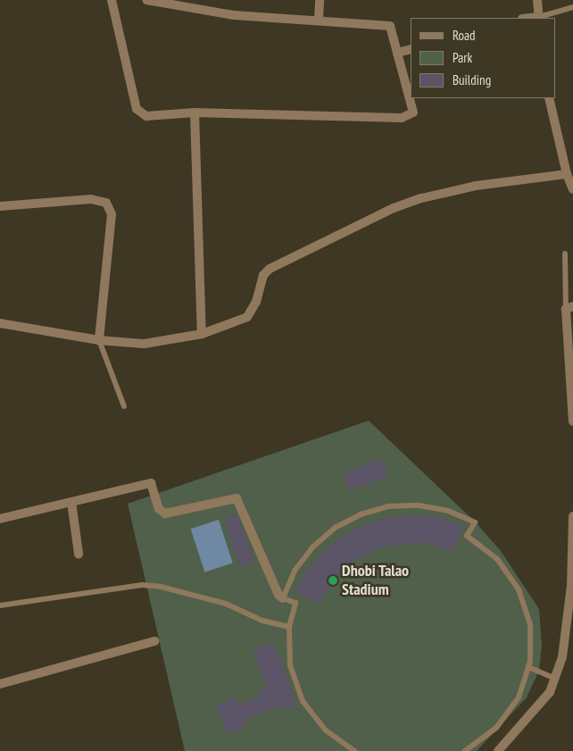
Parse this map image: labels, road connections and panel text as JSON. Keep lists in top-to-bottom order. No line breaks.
{"places":["Dhobi Talao Stadium"],"legend":["Road","Park","Building"]}
